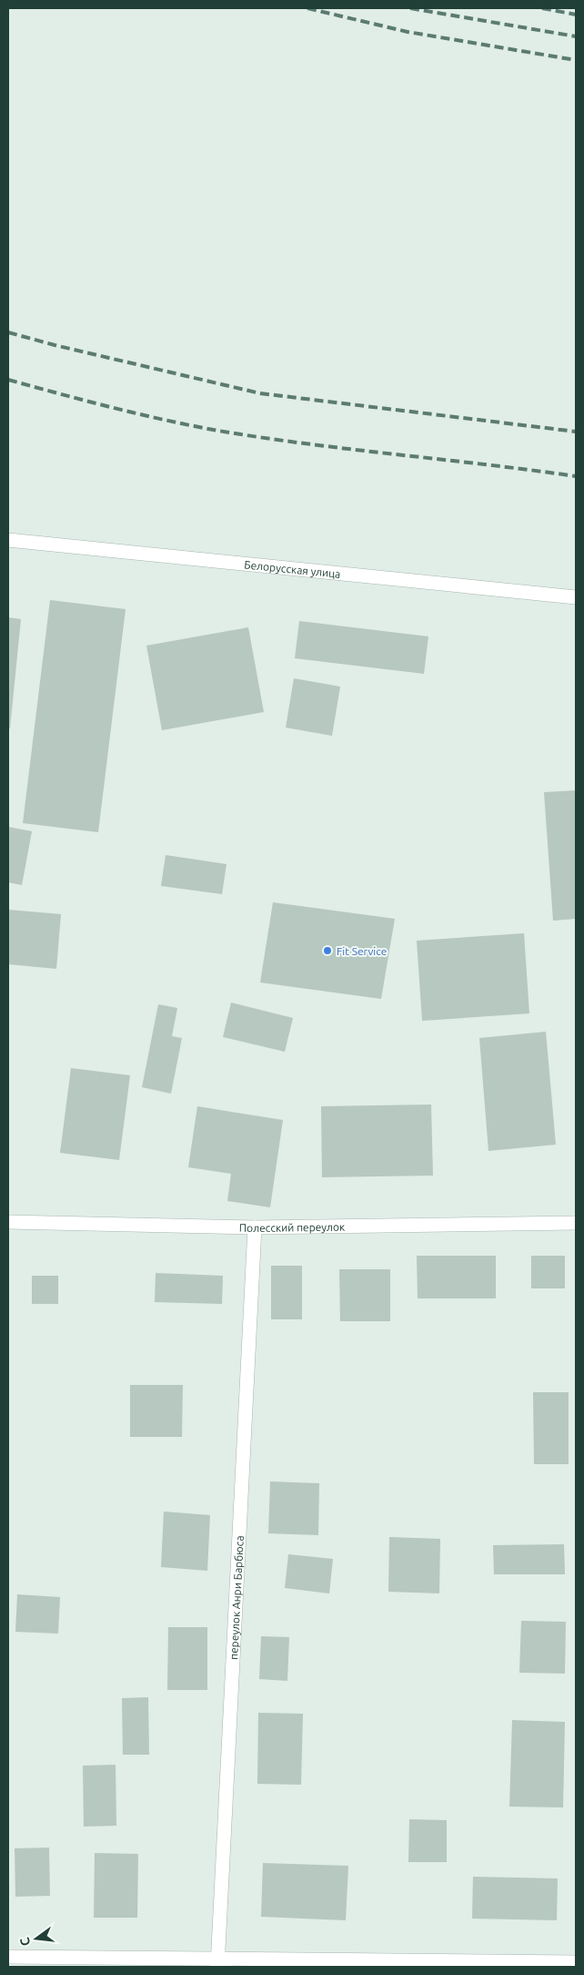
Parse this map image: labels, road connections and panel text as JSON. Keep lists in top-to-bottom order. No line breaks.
{"streets":{"street":["Белорусская улица","Полесский переулок","переулок Анри Барбюса"]},"crossings":[["Полесский переулок","переулок Анри Барбюса"]],"places":["Fit Service"],"north":"left"}
